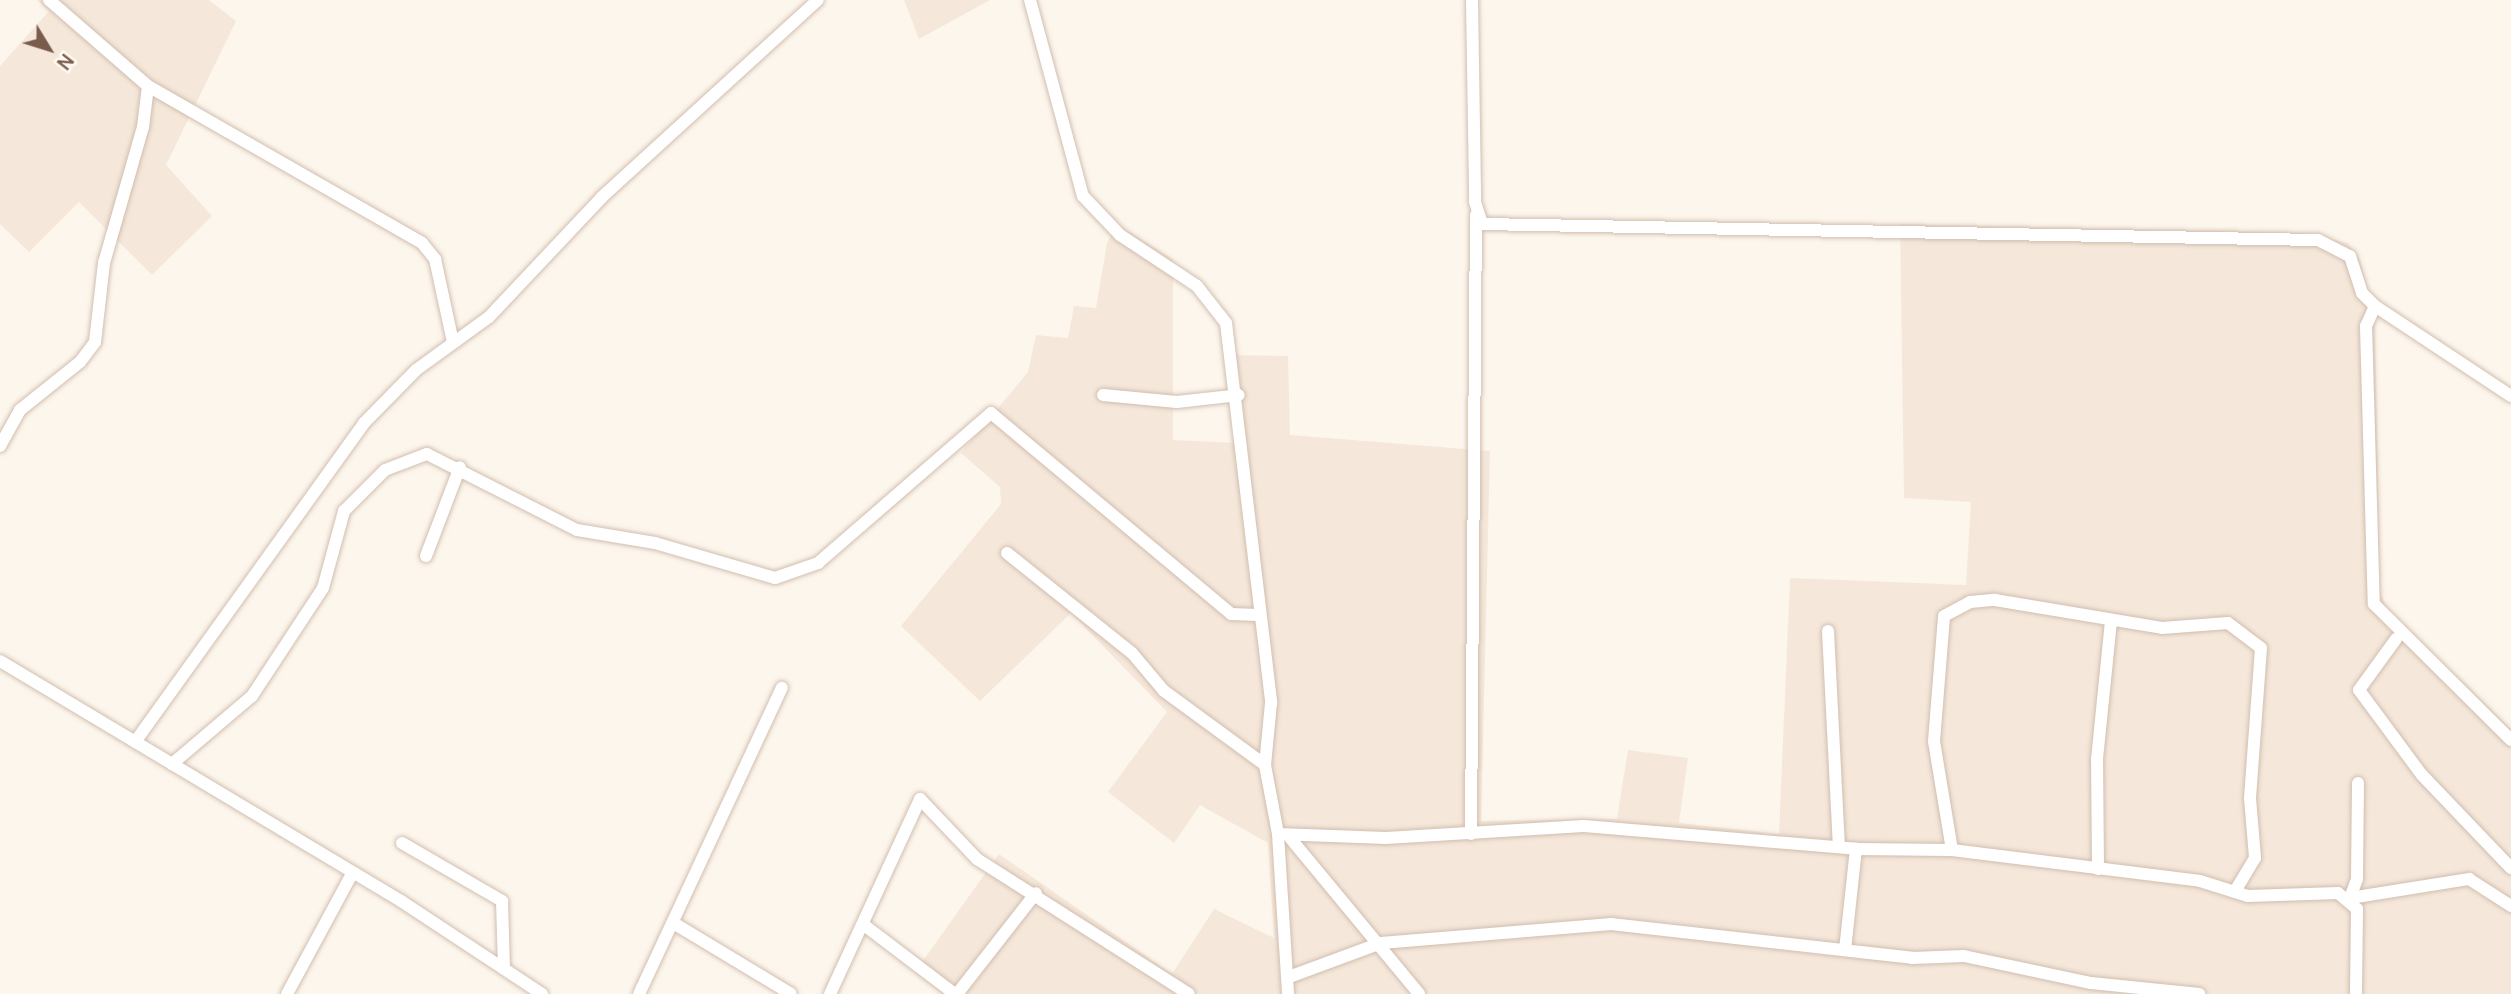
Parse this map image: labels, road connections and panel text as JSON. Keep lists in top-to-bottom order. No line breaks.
{"north":"bottom right"}
